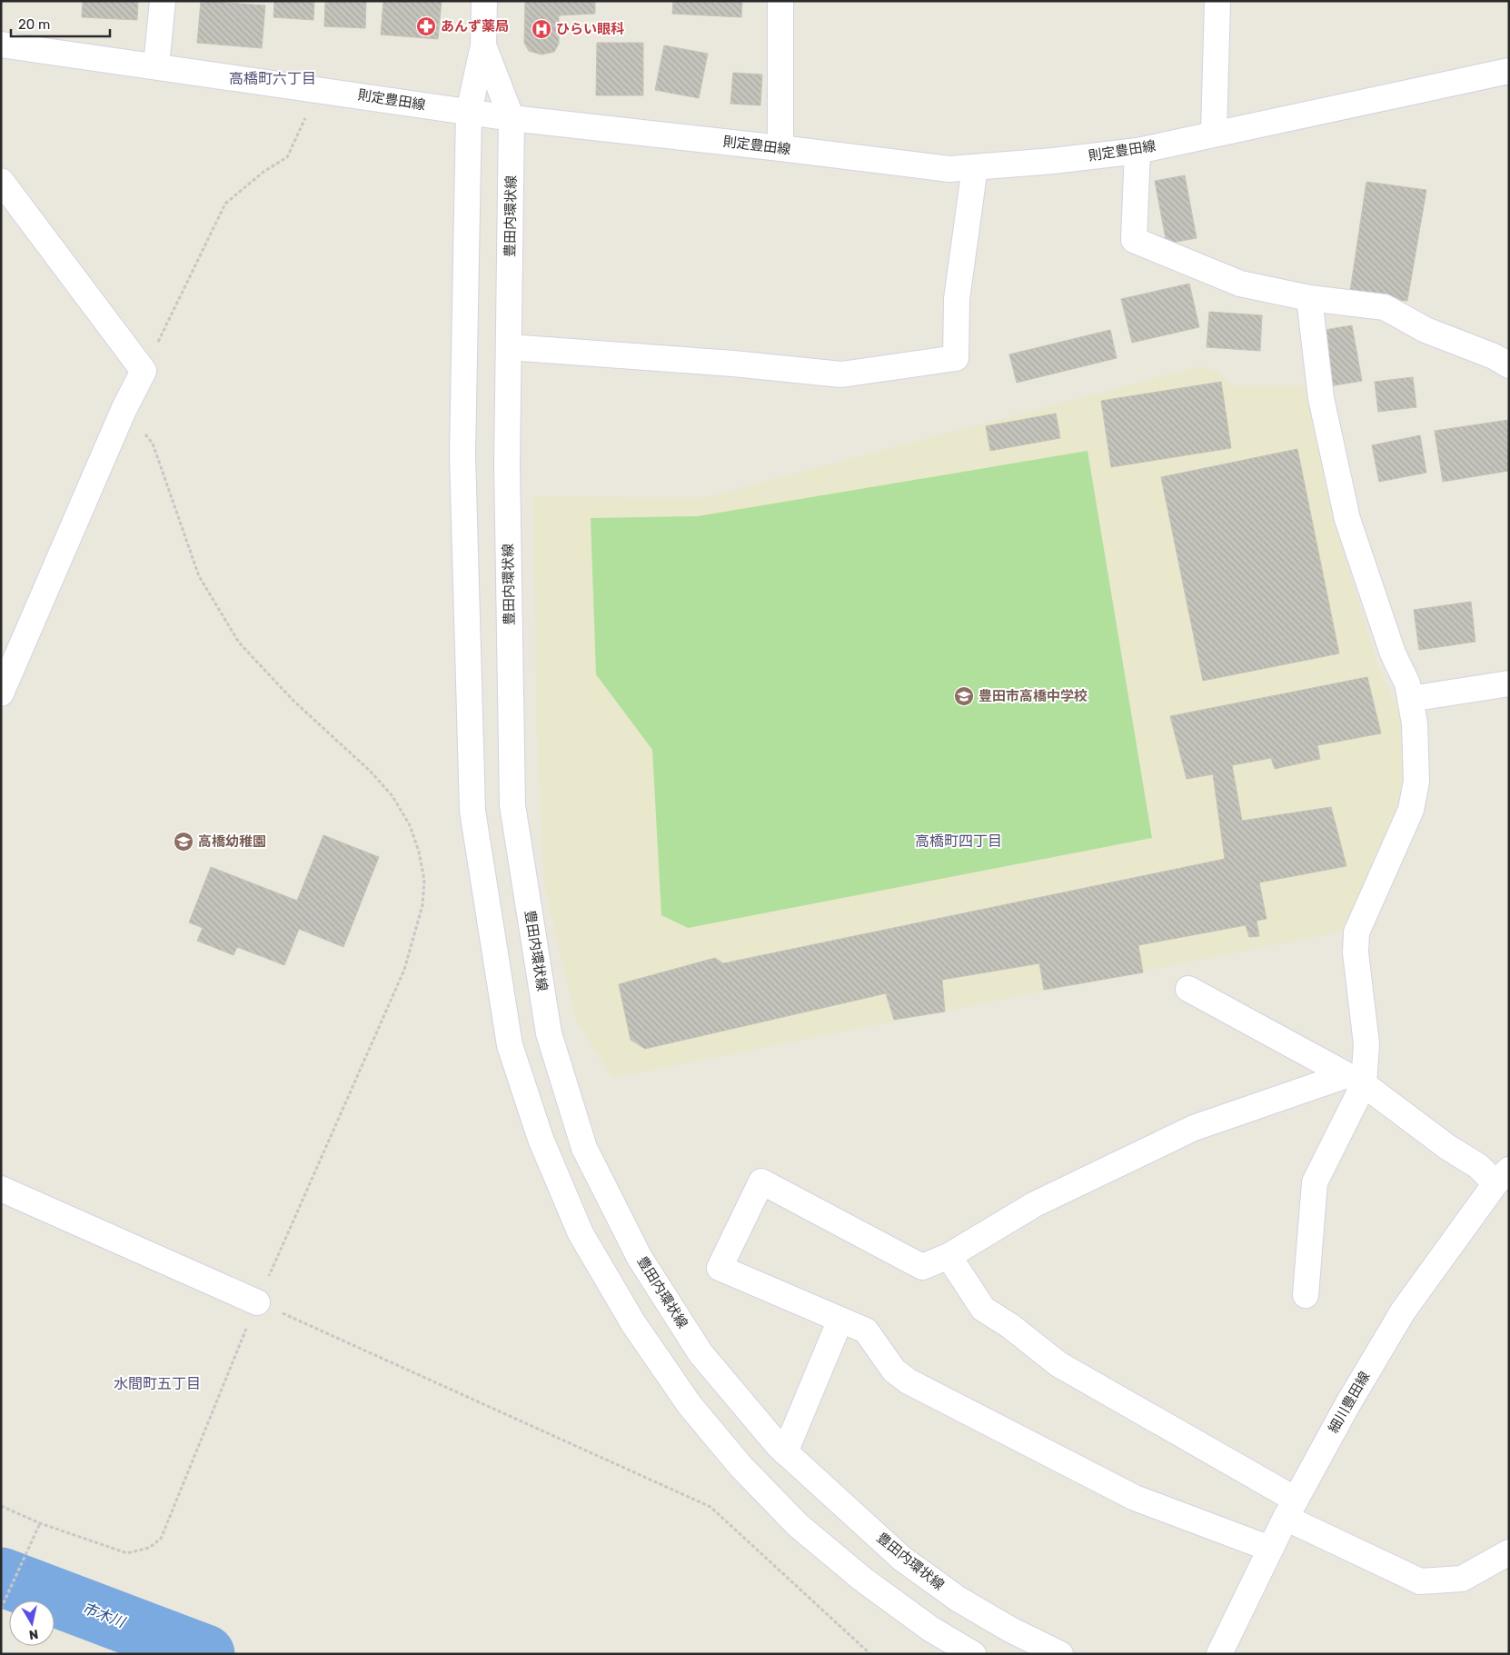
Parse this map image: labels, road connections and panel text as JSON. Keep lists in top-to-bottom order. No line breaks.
{"streets":{"street":["則定豊田線","豊田内環状線","細川豊田線"]},"crossings":[["則定豊田線","豊田内環状線"]],"districts":["高橋町六丁目","高橋町四丁目","水間町五丁目"],"water":["市木川"],"places":{"pharmacy":["あんず薬局"],"hospital":["ひらい眼科"],"school or university":["豊田市高橋中学校","高橋幼稚園"]},"scale_bar":"20 m","north":"bottom"}
